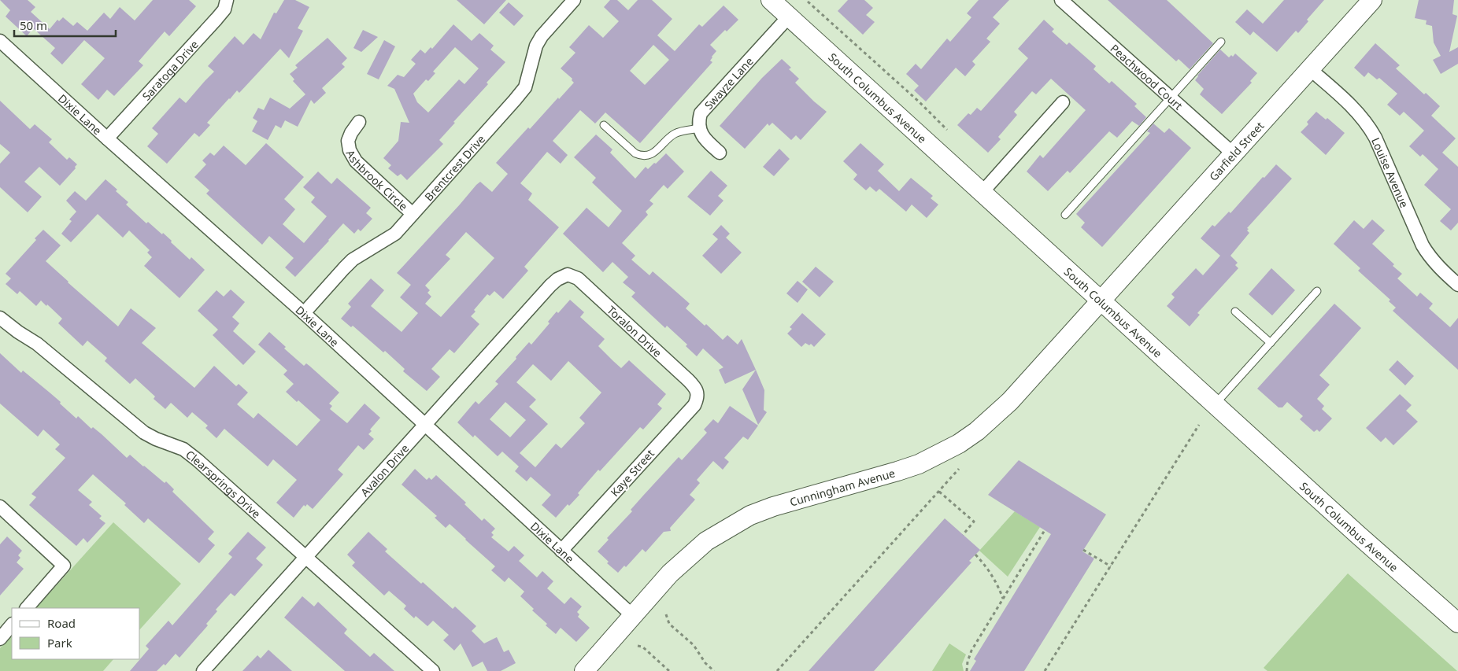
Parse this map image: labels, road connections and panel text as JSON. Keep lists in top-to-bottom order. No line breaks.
{"streets":{"main road":["South Columbus Avenue","Garfield Street","Cunningham Avenue"],"street":["Saratoga Drive","Peachwood Court","Swayze Lane","Dixie Lane","Brentcrest Drive","Louise Avenue","Ashbrook Circle","Toralon Drive","Avalon Drive","Kaye Street","Clearsprings Drive"]},"crossings":[["Saratoga Drive","Dixie Lane"],["Peachwood Court","Garfield Street"],["Swayze Lane","South Columbus Avenue"],["South Columbus Avenue","Garfield Street"],["South Columbus Avenue","Cunningham Avenue"],["Dixie Lane","Brentcrest Drive"],["Dixie Lane","Avalon Drive"],["Dixie Lane","Kaye Street"],["Dixie Lane","Cunningham Avenue"],["Garfield Street","Louise Avenue"],["Garfield Street","Cunningham Avenue"],["Brentcrest Drive","Ashbrook Circle"],["Toralon Drive","Avalon Drive"],["Toralon Drive","Kaye Street"],["Avalon Drive","Clearsprings Drive"]],"legend":["Road","Park"],"scale_bar":"50 m"}
